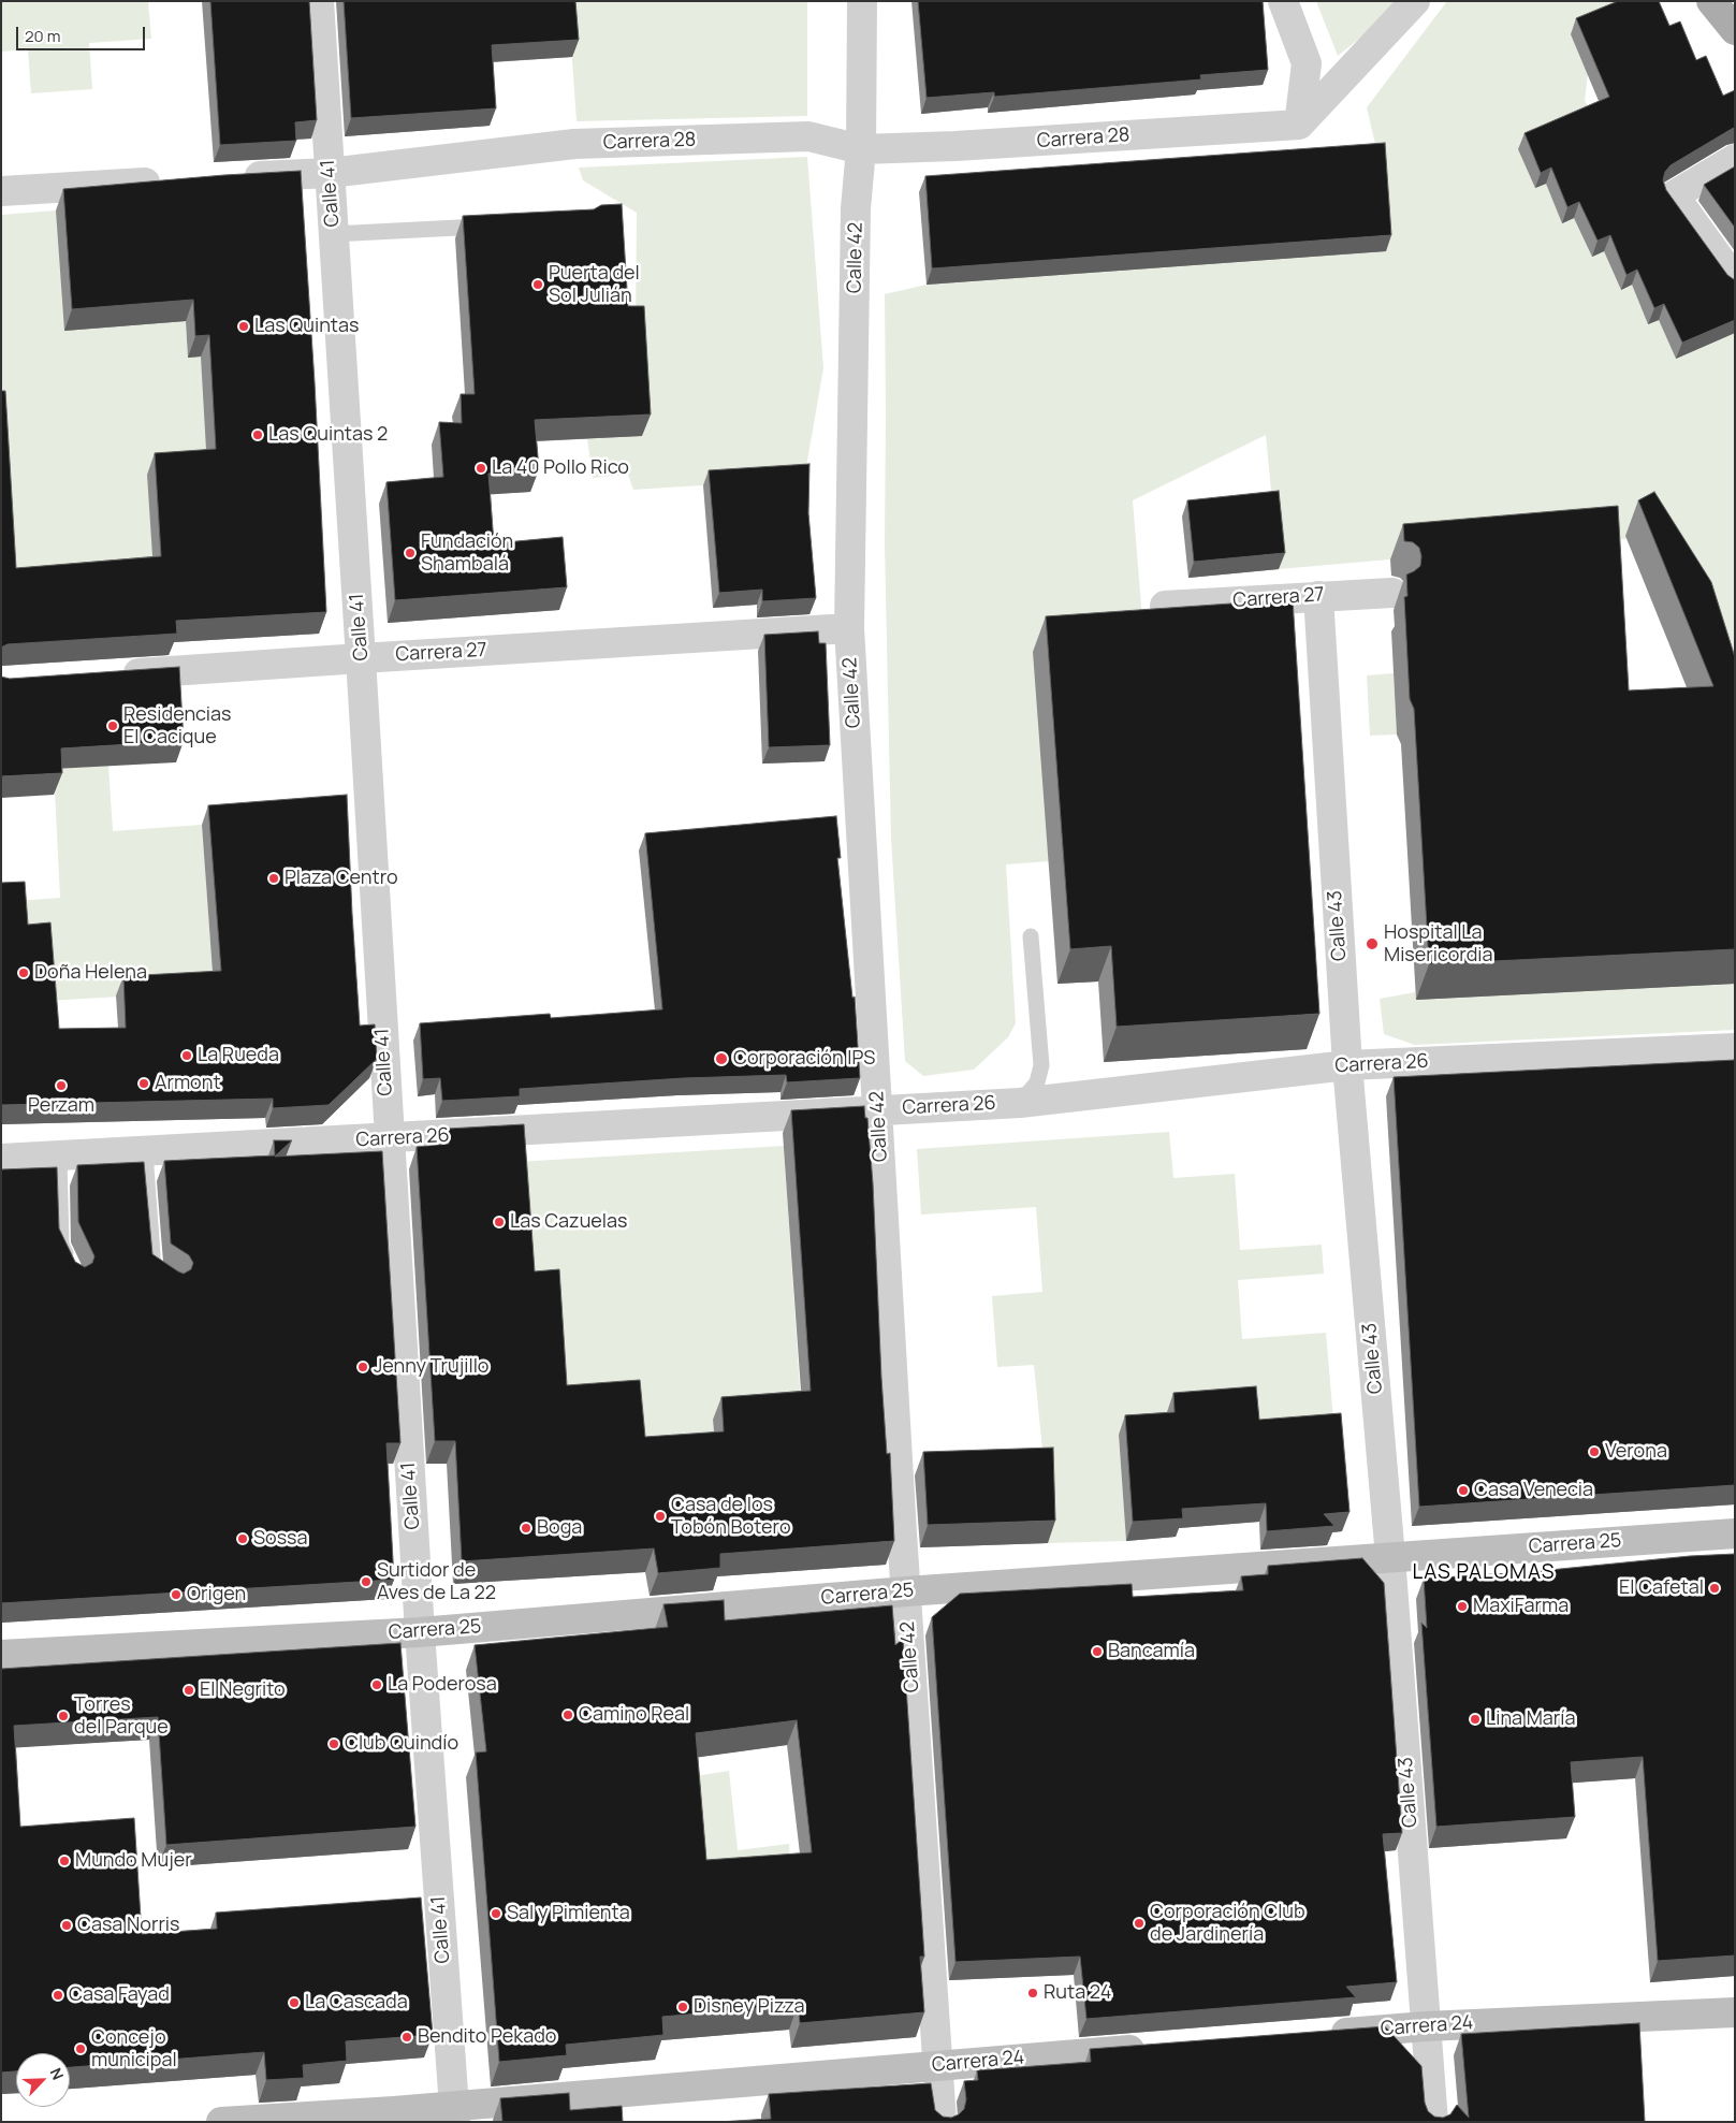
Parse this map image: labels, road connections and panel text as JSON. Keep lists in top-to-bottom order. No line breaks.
{"streets":{"main road":["Carrera 25","Carrera 24"],"street":["Carrera 28","Calle 41","Calle 42","Carrera 27","Calle 43","Carrera 26"]},"crossings":[["Carrera 28","Calle 41"],["Carrera 28","Calle 42"],["Calle 41","Carrera 27"],["Calle 41","Carrera 26"],["Calle 41","Carrera 25"],["Calle 41","Carrera 24"],["Calle 42","Carrera 27"],["Calle 42","Carrera 26"],["Calle 42","Carrera 25"],["Calle 42","Carrera 24"],["Carrera 27","Calle 43"],["Calle 43","Carrera 26"],["Calle 43","Carrera 25"],["Calle 43","Carrera 24"]],"districts":["LAS PALOMAS"],"places":["Puerta del Sol Julián","Las Quintas","Las Quintas 2","La 40 Pollo Rico","Fundación Shambalá","Residencias El Cacique","Plaza Centro","Hospital La Misericordia","Doña Helena","La Rueda","Corporación IPS","Armont","Perzam","Las Cazuelas","Jenny Trujillo","Verona","Casa Venecia","Casa de los Tobón Botero","Boga","Sossa","Surtidor de Aves de La 22","El Cafetal","Origen","MaxiFarma","Bancamía","La Poderosa","El Negrito","Camino Real","Torres del Parque","Lina María","Club Quindío","Mundo Mujer","Sal y Pimienta","Corporación Club de Jardinería","Casa Norris","Ruta 24","Casa Fayad","La Cascada","Disney Pizza","Bendito Pekado","Concejo municipal"],"scale_bar":"20 m","north":"top right"}
